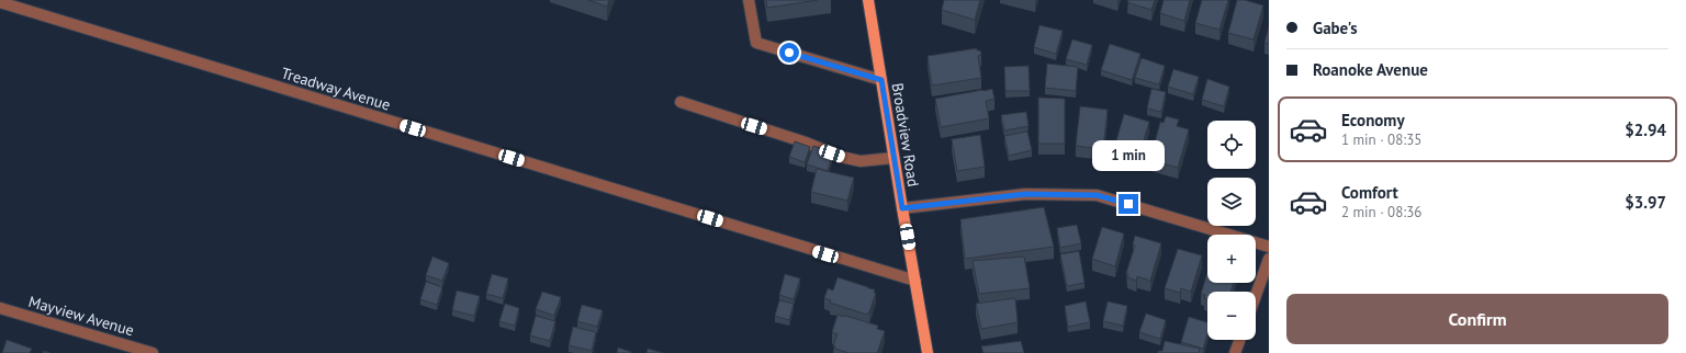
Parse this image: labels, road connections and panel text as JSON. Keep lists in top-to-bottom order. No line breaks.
{"streets":{"main road":["Broadview Road"],"street":["Treadway Avenue","Mayview Avenue"]},"crossings":[["Treadway Avenue","Broadview Road"]],"page":{"banner":["Gabe's","Roanoke Avenue"],"list":[{"name":"Economy","note":"1 min · 08:35","value":"$2.94"},{"name":"Comfort","note":"2 min · 08:36","value":"$3.97"}],"map_buttons":["+","−"],"bubble":"1 min","buttons":"Confirm"}}
